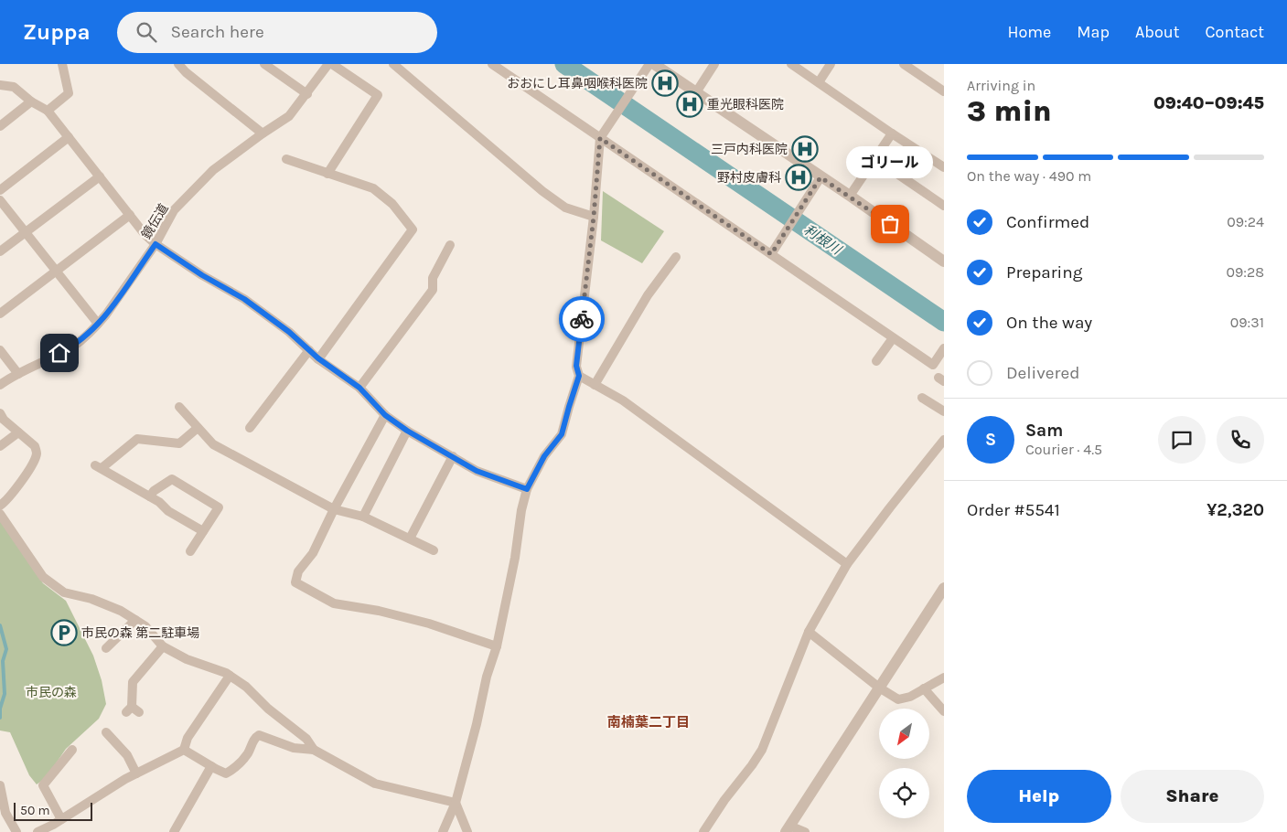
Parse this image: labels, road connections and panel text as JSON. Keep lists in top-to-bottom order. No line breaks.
{"streets":{"street":["鏡伝道"]},"districts":["南楠葉二丁目"],"water":["利根川"],"parks":["市民の森"],"places":{"hospital":["おおにし耳鼻咽喉科医院","重光眼科医院","三戸内科医院","野村皮膚科"],"other":["ゴリール"],"parking":["市民の森 第二駐車場"]},"scale_bar":"50 m","north":"bottom left","page":{"header":"Zuppa","search":"Search here","nav":["Home","Map","About","Contact"],"heading":["3 min","Arriving in","09:40–09:45"],"panel":["Sam","Courier · 4.5","Order #5541","¥2,320"],"bar":"On the way · 490 m","bubble":"ゴリール","list":[["Confirmed","09:24"],["Preparing","09:28"],["On the way","09:31"],"Delivered"],"round":"S","buttons":["Help","Share"],"scale":"50 m"}}
